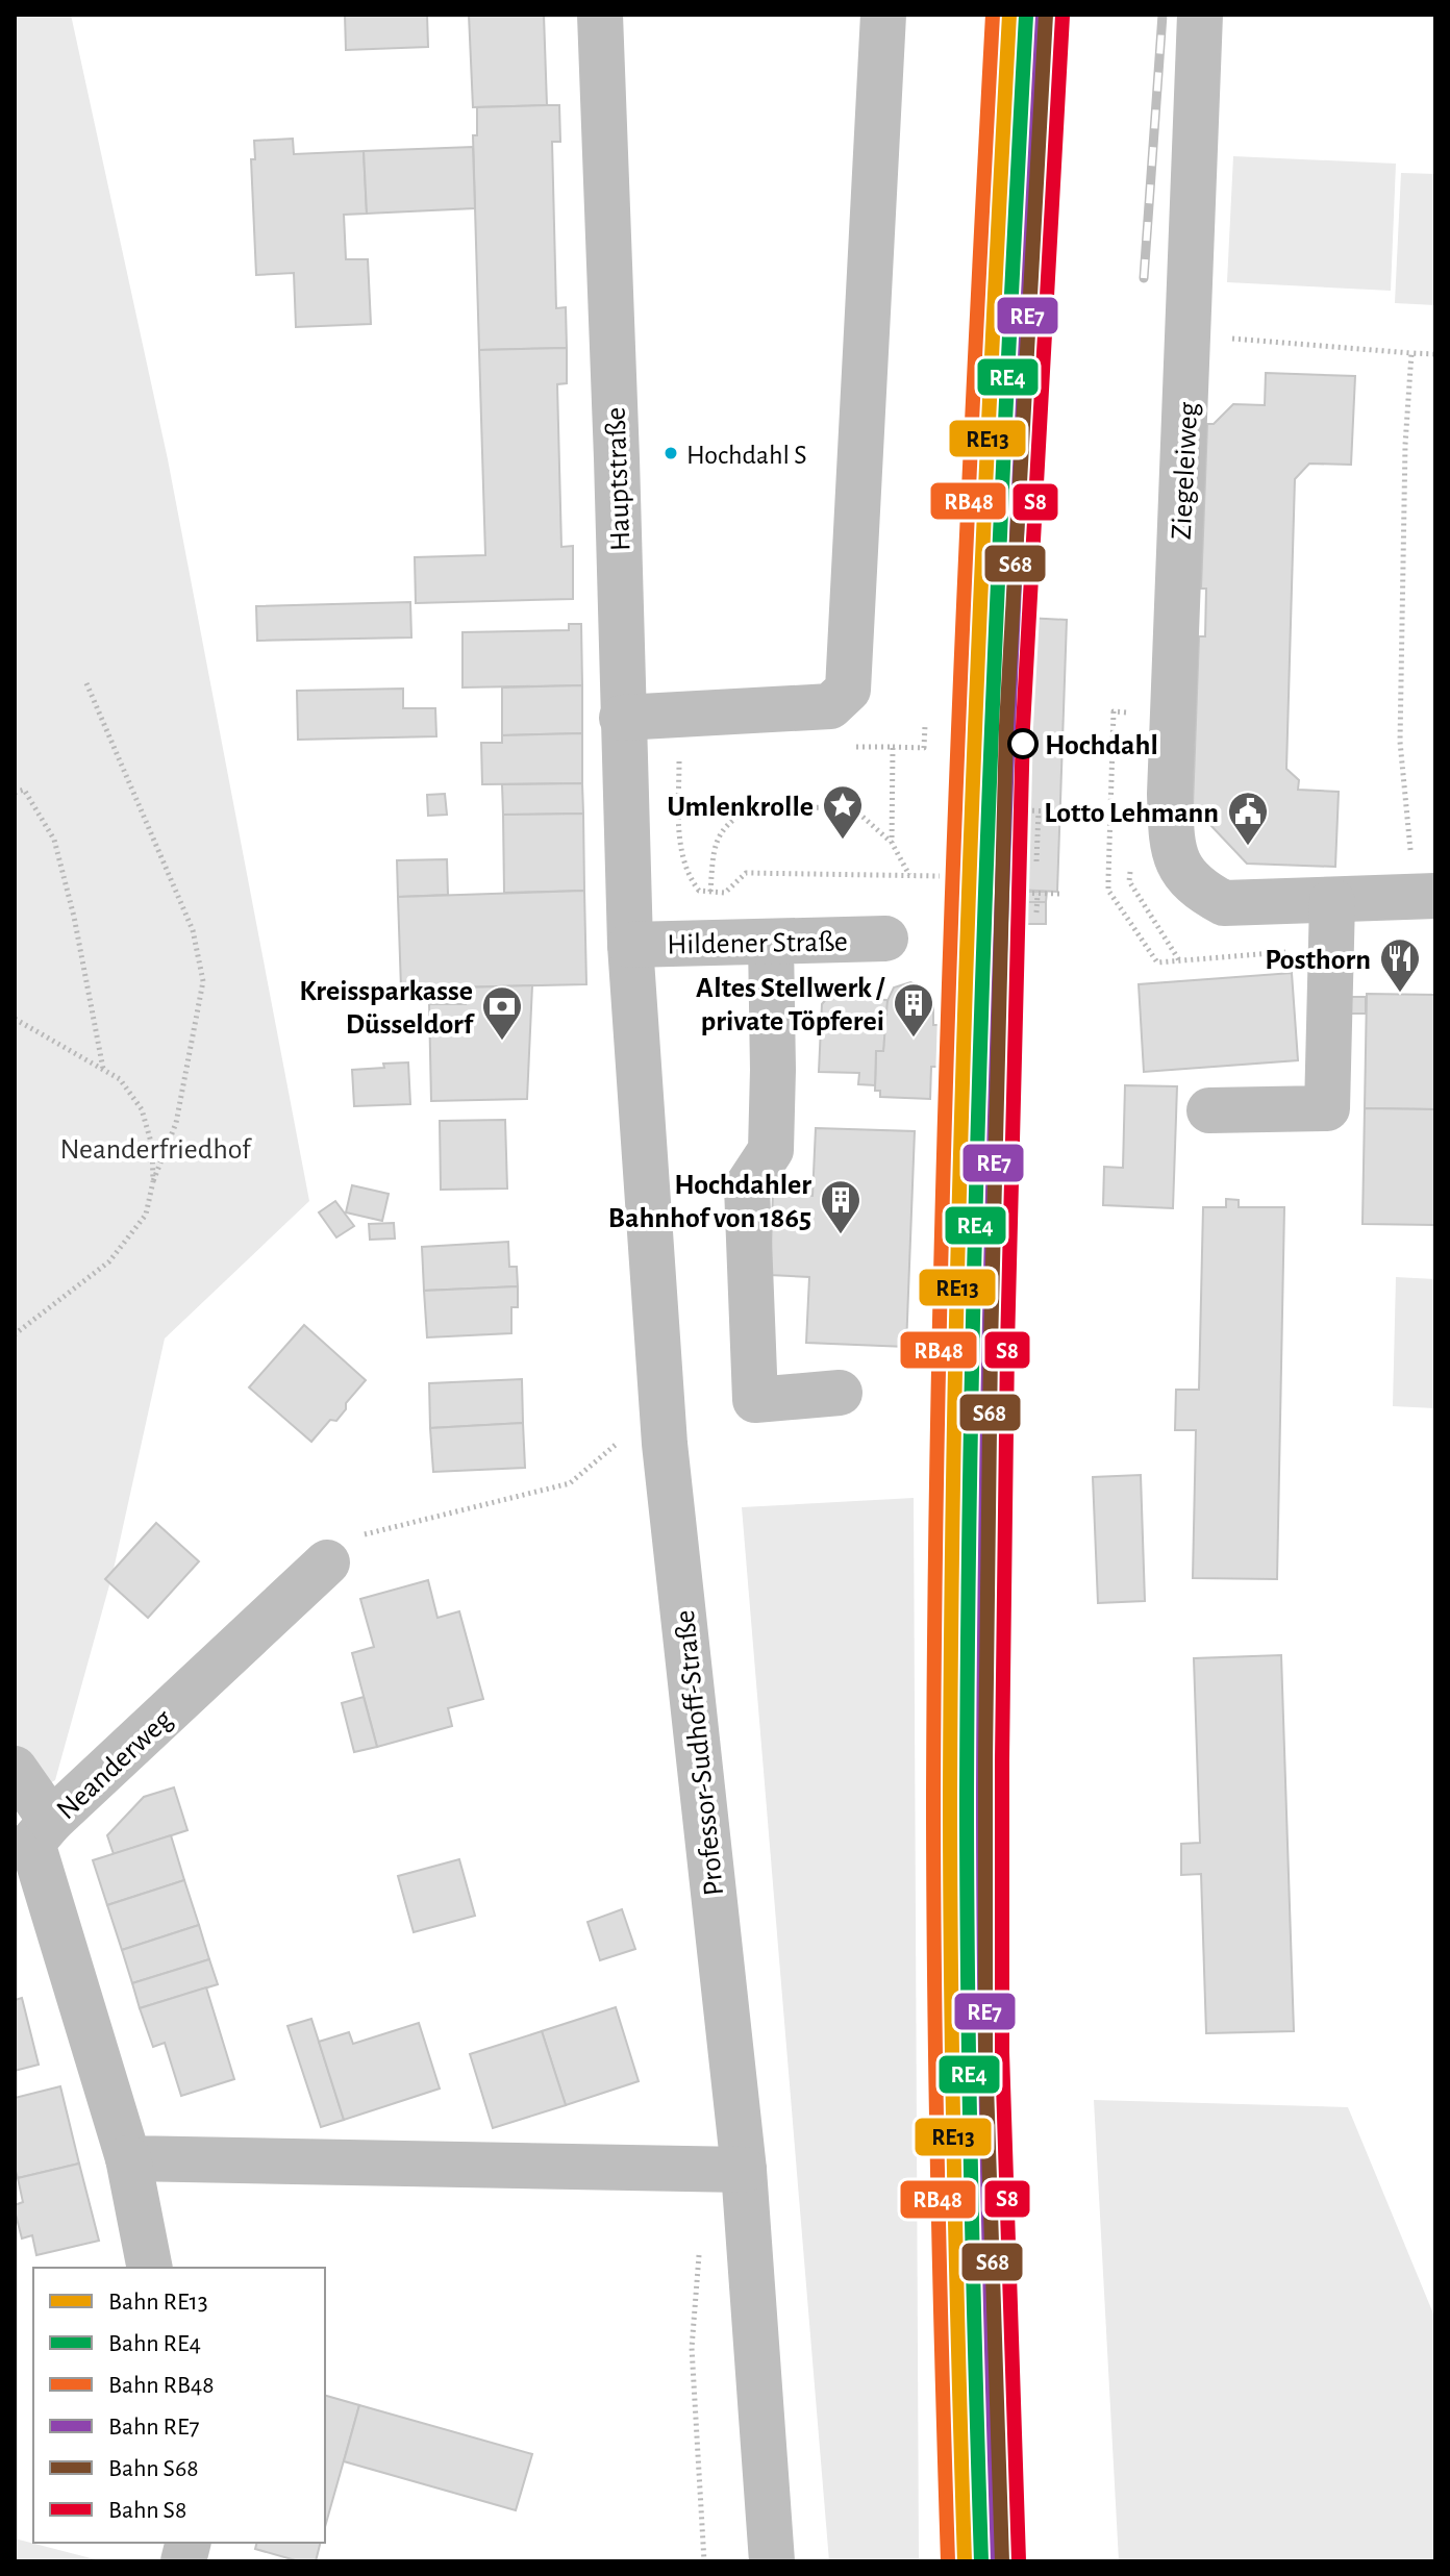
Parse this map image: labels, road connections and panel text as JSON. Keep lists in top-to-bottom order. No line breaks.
{"streets":{"street":["Ziegeleiweg","Hauptstraße","Hildener Straße","Professor-Sudhoff-Straße","Neanderweg"]},"crossings":[["Hauptstraße","Hildener Straße"],["Hauptstraße","Professor-Sudhoff-Straße"],["Hildener Straße","Professor-Sudhoff-Straße"]],"parks":["Neanderfriedhof"],"places":{"other":["Hochdahl S","Hochdahl"],"place":["Umlenkrolle"],"public building":["Lotto Lehmann"],"restaurant":["Posthorn"],"building":["Altes Stellwerk / private Töpferei","Hochdahler Bahnhof von 1865"],"bank":["Kreissparkasse Düsseldorf"]},"lines":["rail line RE13","rail line RB48","rail line S68","rail line RE4","rail line S8","rail line RE7"],"legend":["Bahn RE13","Bahn RE4","Bahn RB48","Bahn RE7","Bahn S68","Bahn S8"]}
